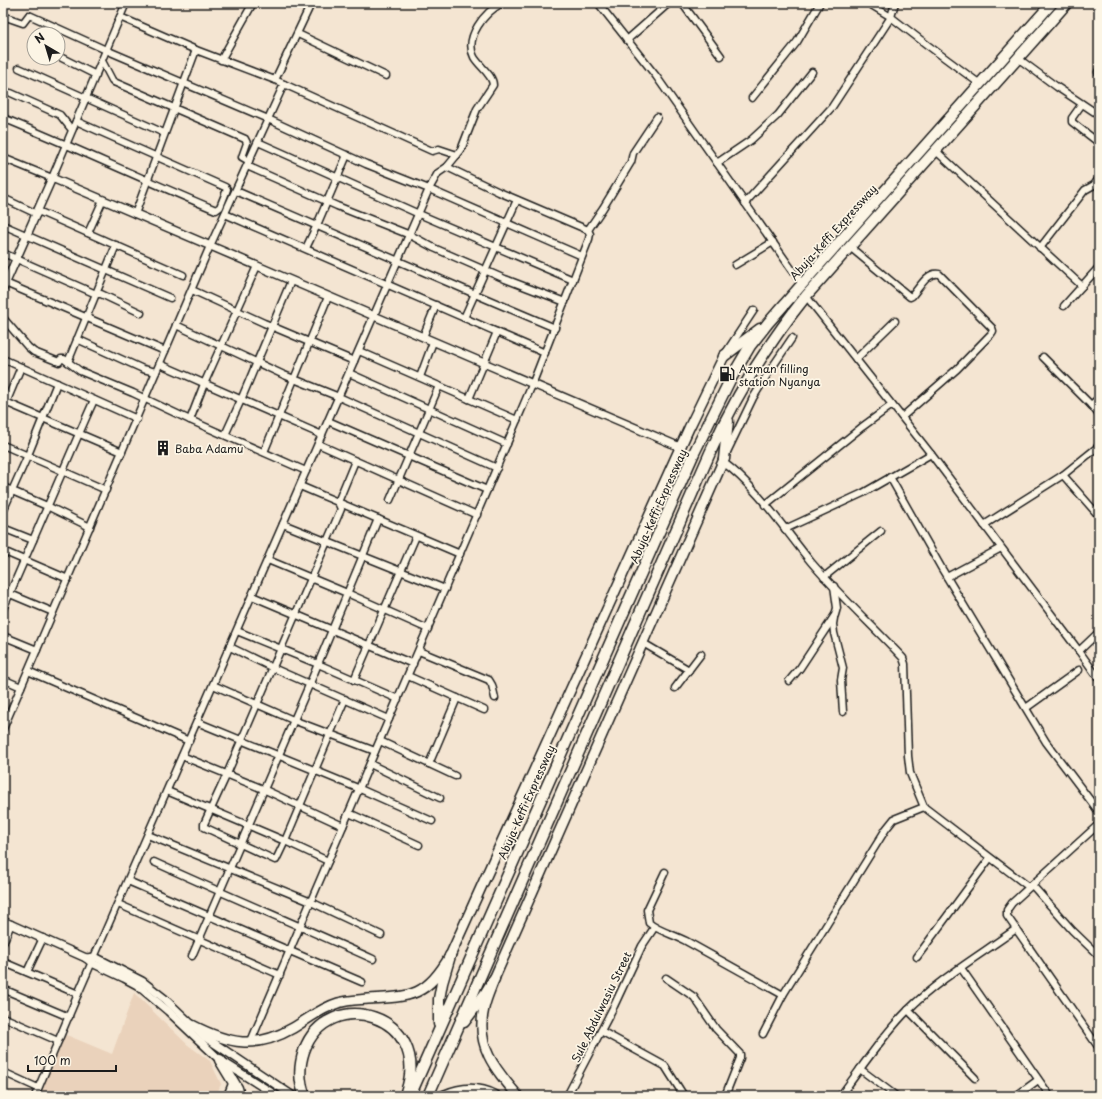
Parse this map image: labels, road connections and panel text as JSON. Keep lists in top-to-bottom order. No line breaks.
{"streets":{"highway":["Abuja-Keffi Expressway"],"street":["Sule Abdulwasiu Street"]},"places":{"fuel station":["Azman filling station Nyanya"],"building":["Baba Adamu"]},"scale_bar":"100 m","north":"top left"}
